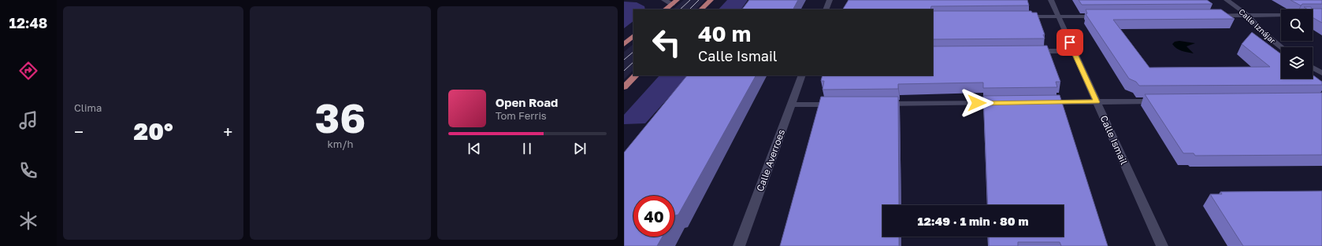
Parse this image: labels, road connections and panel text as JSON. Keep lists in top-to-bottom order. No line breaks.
{"streets":{"street":["Calle Iznájar","Calle Ismail","Calle Averroes"]},"page":{"tabs":"12:48","tile":["Clima",["36","km/h"]],"turn":["40 m","Calle Ismail"],"song":["Open Road","Tom Ferris"],"heat":["−","20°","+"],"limit":"40","trip":"12:49 · 1 min · 80 m"}}
